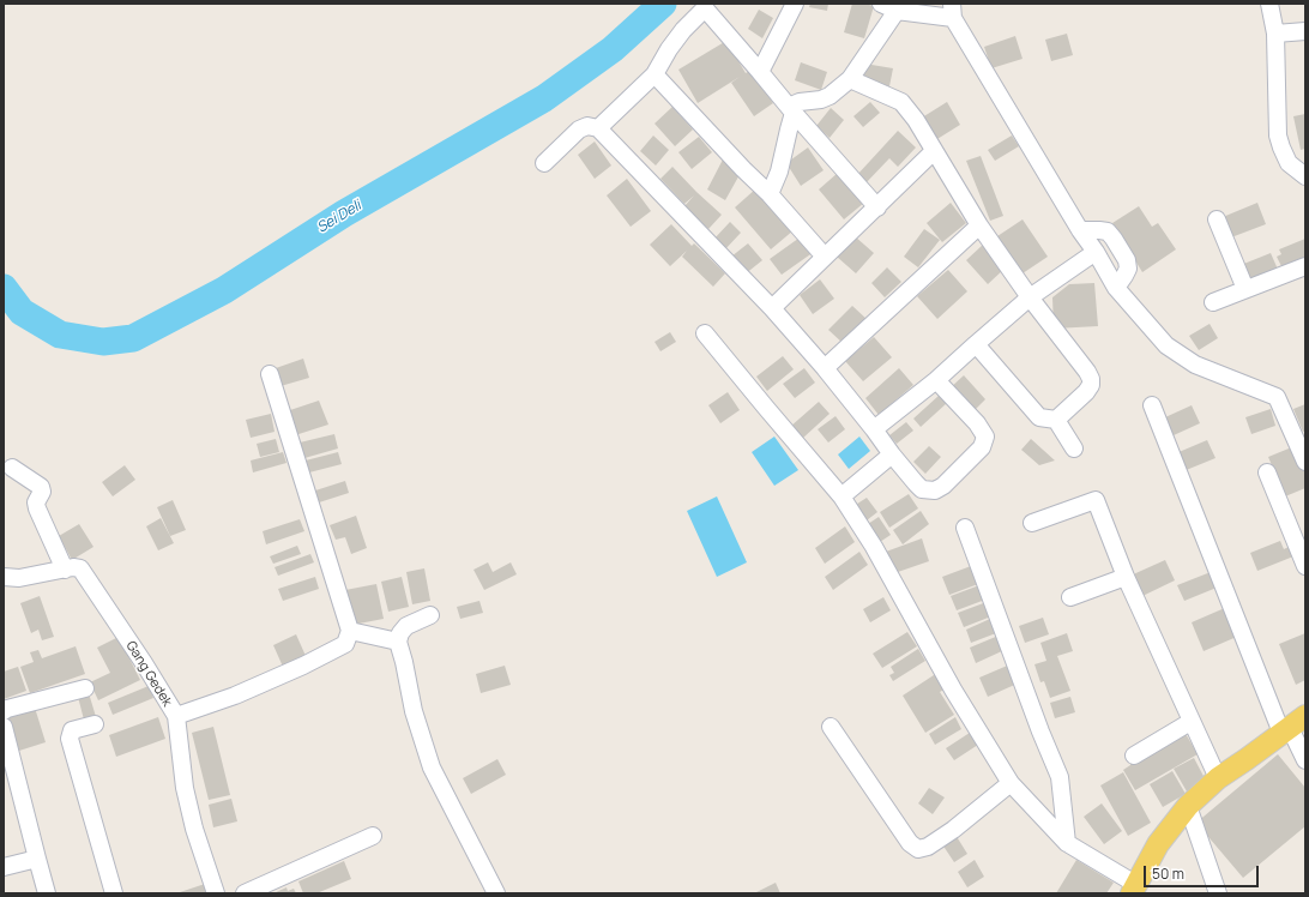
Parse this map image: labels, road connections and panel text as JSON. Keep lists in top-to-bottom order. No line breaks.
{"streets":{"street":["Gang Gedek"]},"water":["Sei Deli"],"scale_bar":"50 m"}
